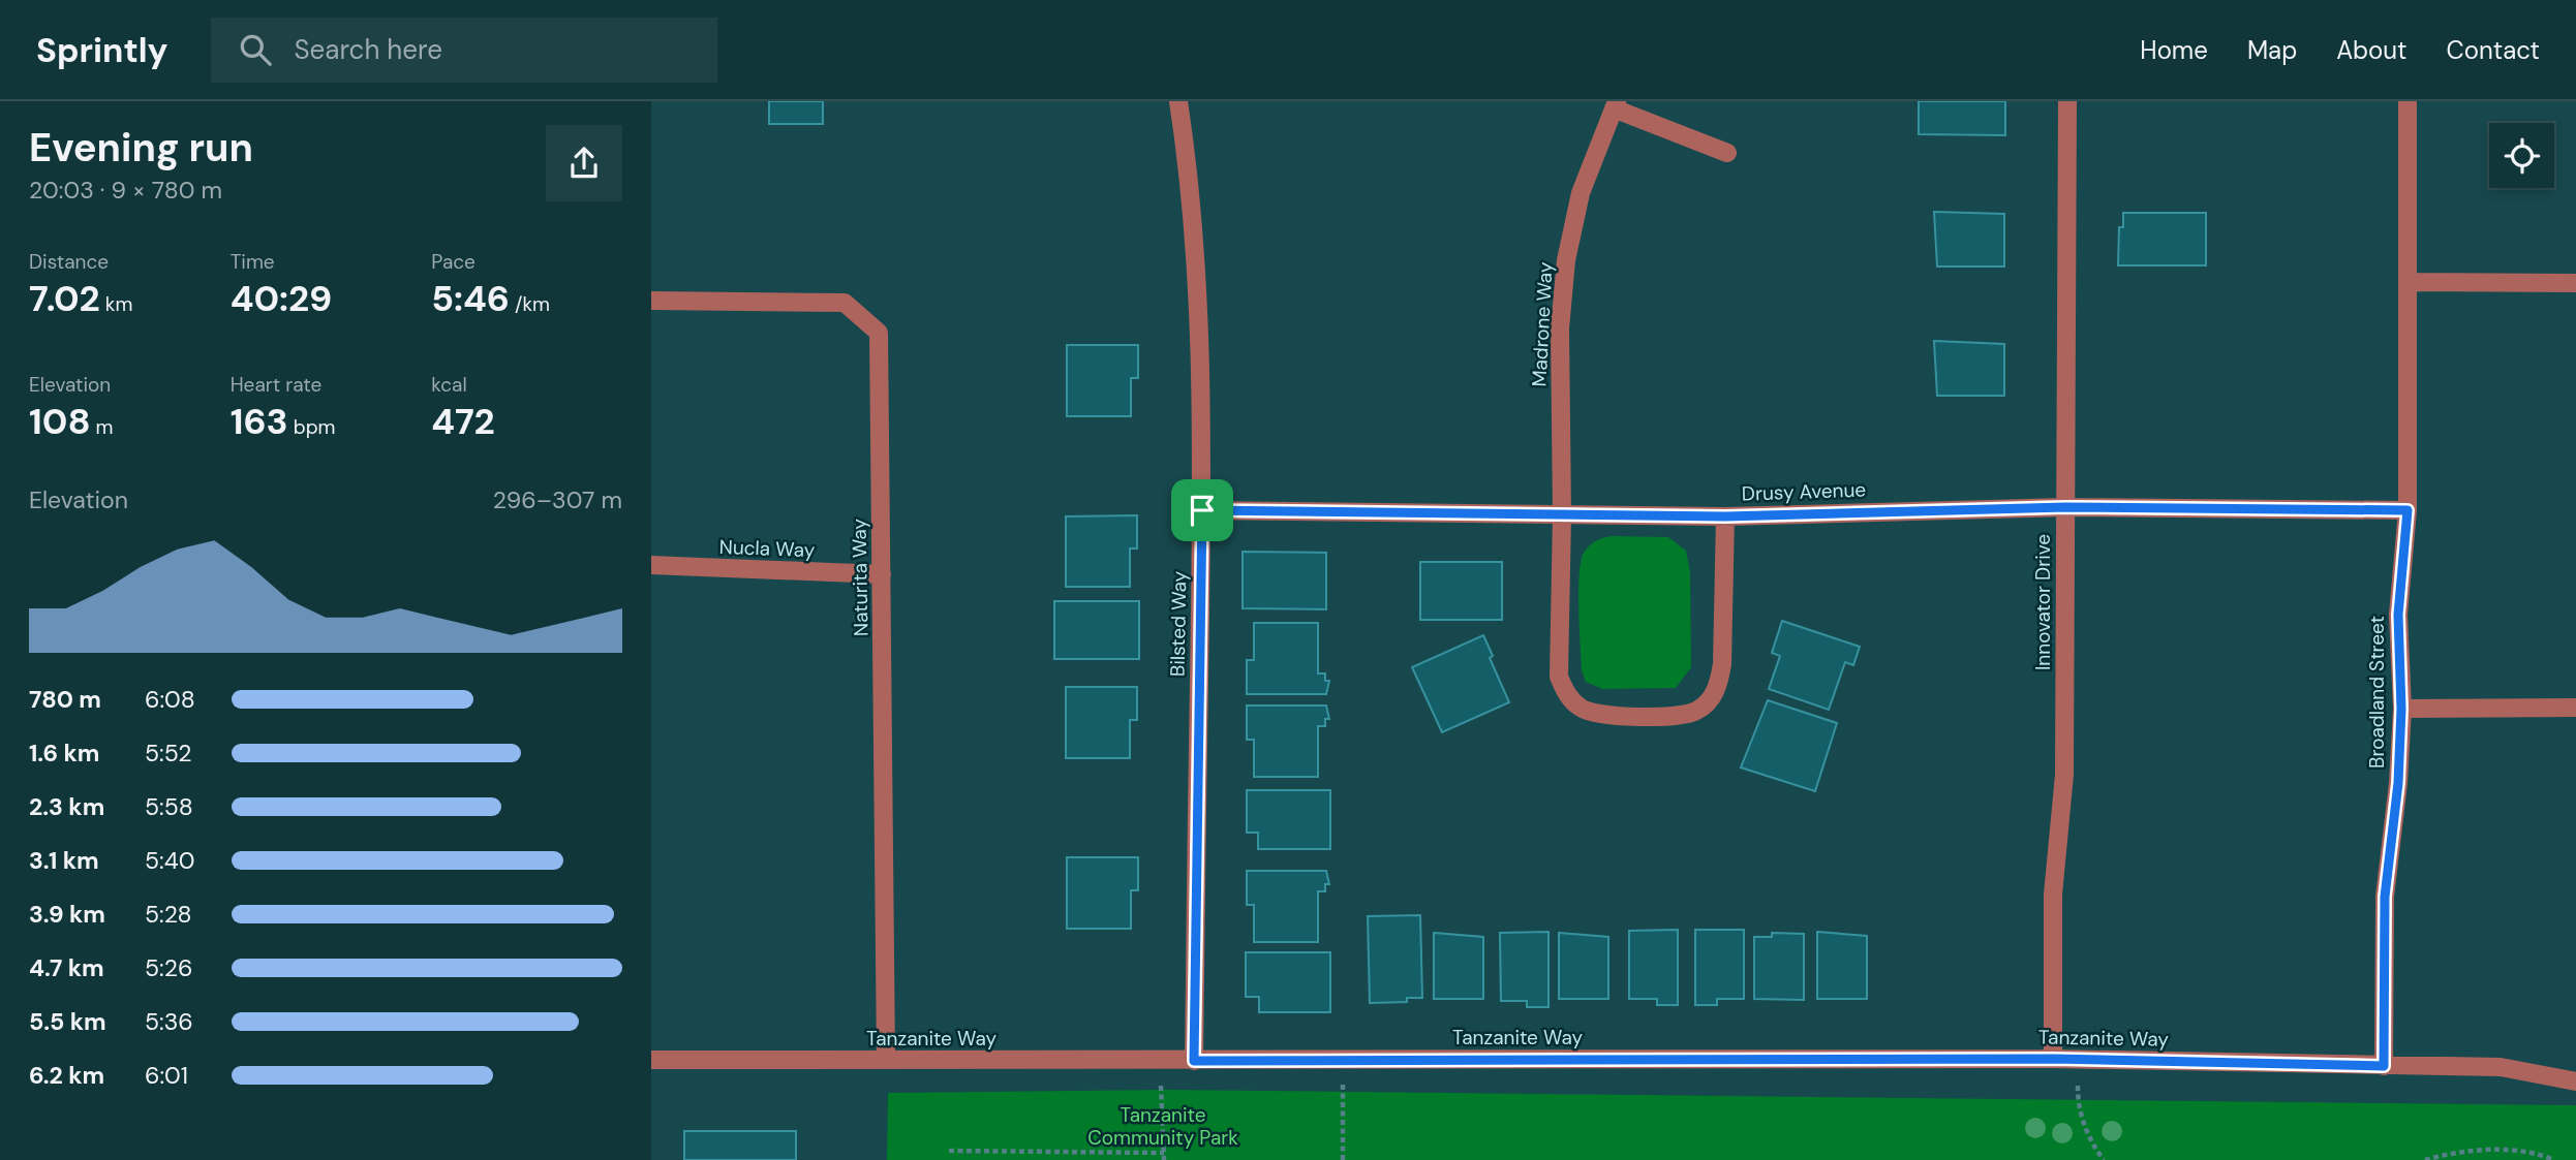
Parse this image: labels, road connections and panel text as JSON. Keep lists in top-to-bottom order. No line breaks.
{"streets":{"street":["Madrone Way","Drusy Avenue","Nucla Way","Naturita Way","Innovator Drive","Bilsted Way","Broadland Street","Tanzanite Way"]},"crossings":[["Madrone Way","Drusy Avenue"],["Drusy Avenue","Innovator Drive"],["Drusy Avenue","Bilsted Way"],["Drusy Avenue","Broadland Street"],["Nucla Way","Naturita Way"],["Naturita Way","Tanzanite Way"],["Innovator Drive","Tanzanite Way"],["Bilsted Way","Tanzanite Way"],["Broadland Street","Tanzanite Way"]],"parks":["Tanzanite Community Park"],"page":{"header":"Sprintly","search":"Search here","nav":["Home","Map","About","Contact"],"heading":["Evening run","20:03 · 9 × 780 m"],"stats":[["Distance","7.02 km"],["Time","40:29"],["Pace","5:46 /km"],["Elevation","108 m"],["Heart rate","163 bpm"],["kcal","472"]],"chart":["Elevation","296–307 m"],"list":[{"name":"780 m","note":"6:08"},{"name":"1.6 km","note":"5:52"},{"name":"2.3 km","note":"5:58"},{"name":"3.1 km","note":"5:40"},{"name":"3.9 km","note":"5:28"},{"name":"4.7 km","note":"5:26"},{"name":"5.5 km","note":"5:36"},{"name":"6.2 km","note":"6:01"}]}}
